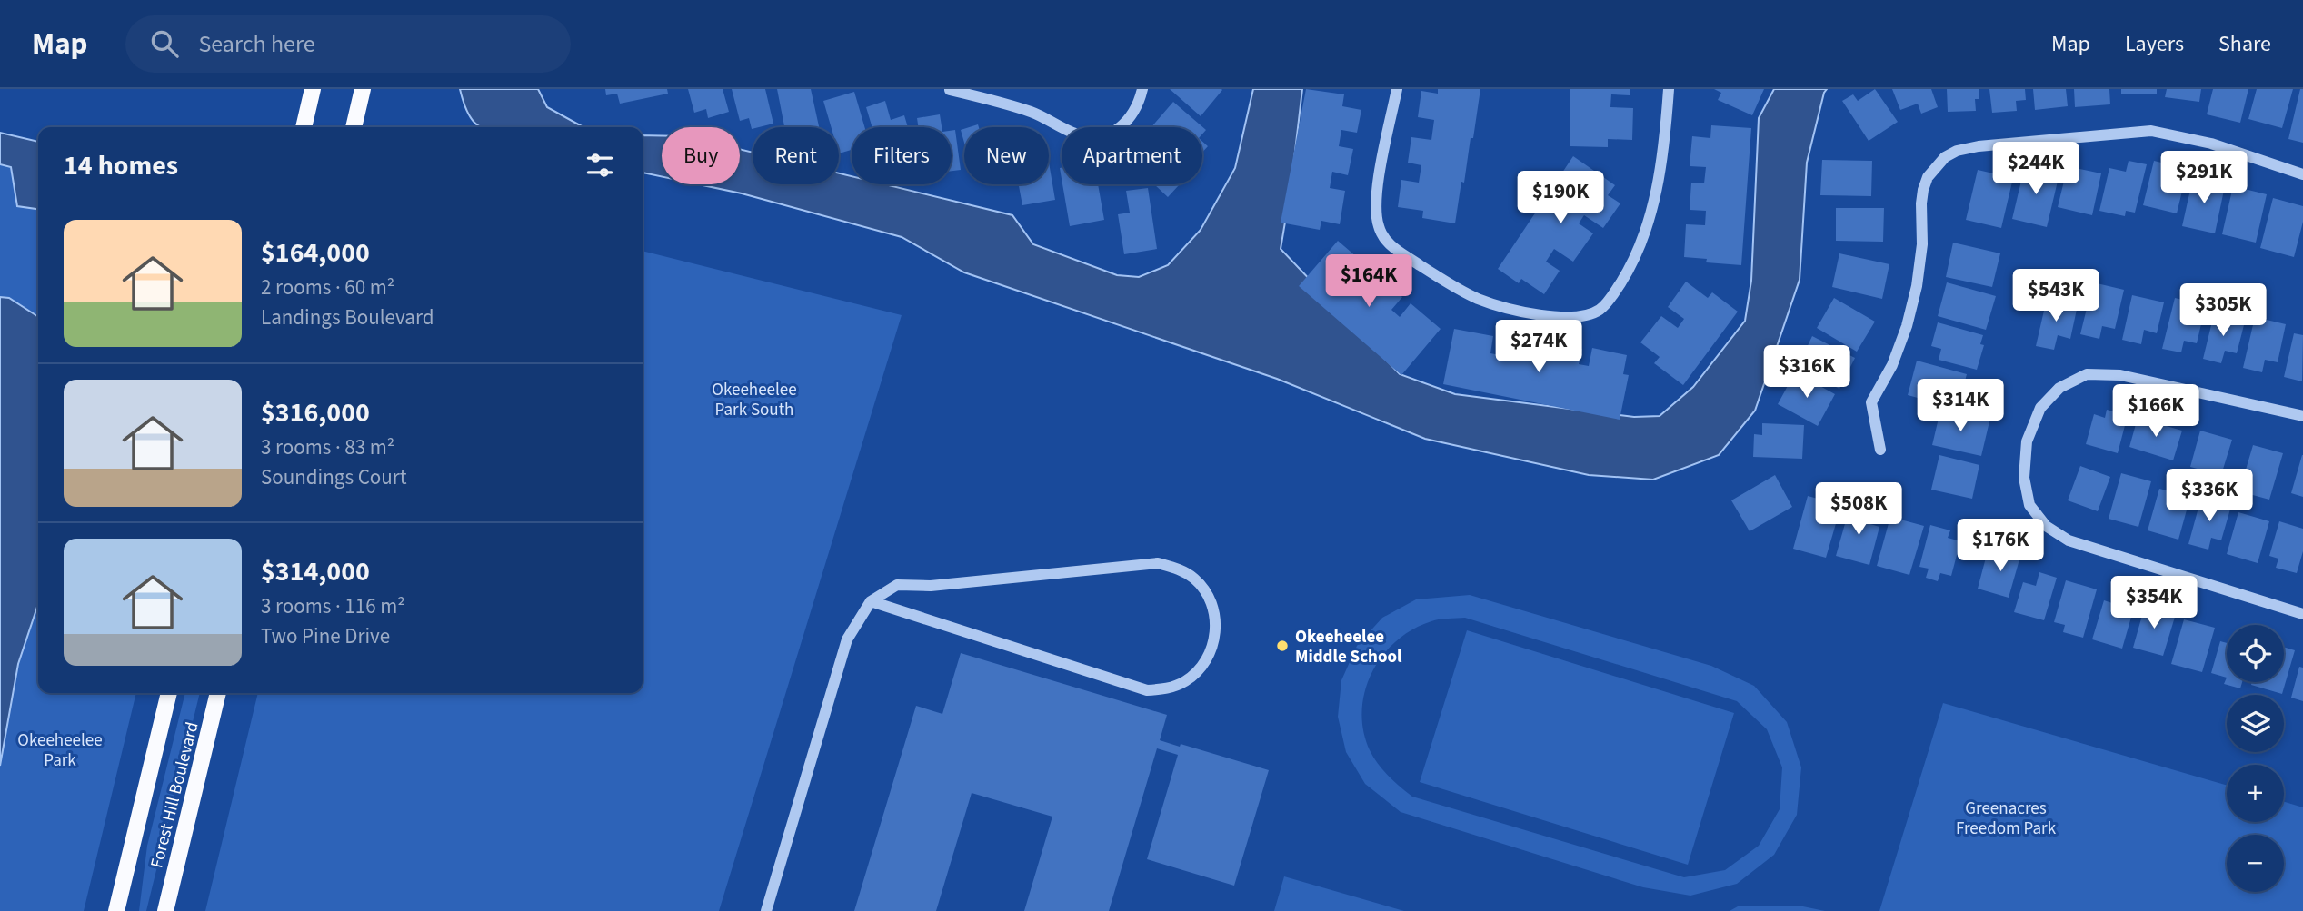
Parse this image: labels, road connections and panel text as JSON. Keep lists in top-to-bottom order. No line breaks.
{"streets":{"main road":["Forest Hill Boulevard"]},"parks":["Okeeheelee Park South","Okeeheelee Park","Greenacres Freedom Park"],"places":["Okeeheelee Middle School"],"page":{"header":"Map","search":"Search here","nav":["Map","Layers","Share"],"chip":["Buy","Rent","Filters","New","Apartment"],"heading":"14 homes","price":["$244K","$291K","$190K","$164K","$543K","$305K","$274K","$316K","$314K","$166K","$336K","$508K","$176K","$354K"],"list":[{"name":"$164,000","note":"2 rooms · 60 m² · Landings Boulevard"},{"name":"$316,000","note":"3 rooms · 83 m² · Soundings Court"},{"name":"$314,000","note":"3 rooms · 116 m² · Two Pine Drive"}],"map_buttons":["+","−"]}}
